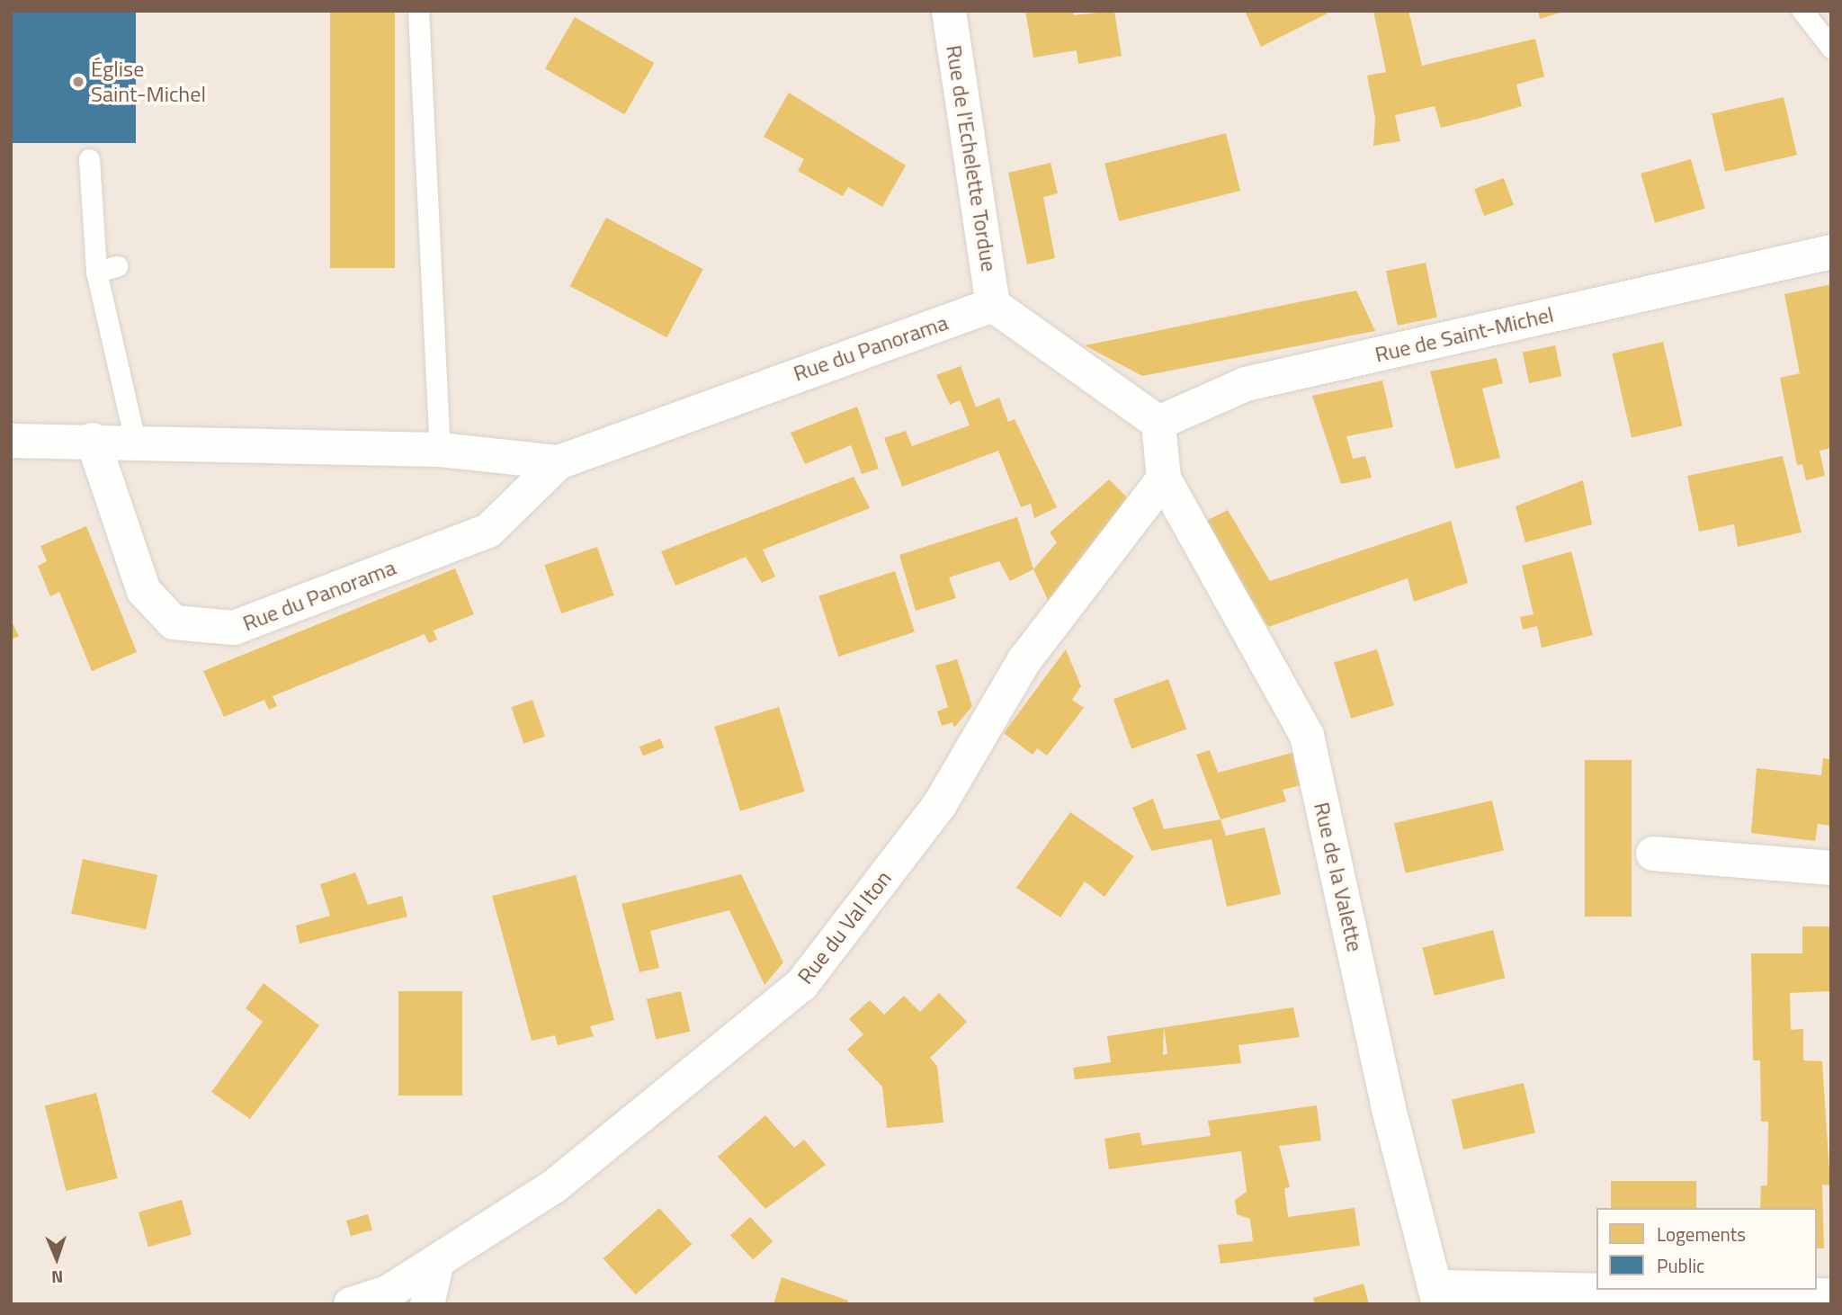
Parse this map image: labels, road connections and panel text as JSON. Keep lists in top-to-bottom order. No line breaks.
{"streets":{"street":["Rue de l'Echelette Tordue","Rue de Saint-Michel","Rue du Panorama","Rue de la Valette","Rue du Val Iton"]},"crossings":[["Rue de l'Echelette Tordue","Rue du Panorama"],["Rue de la Valette","Rue du Val Iton"]],"places":["Église Saint-Michel"],"legend":["Logements","Public"],"north":"bottom"}
